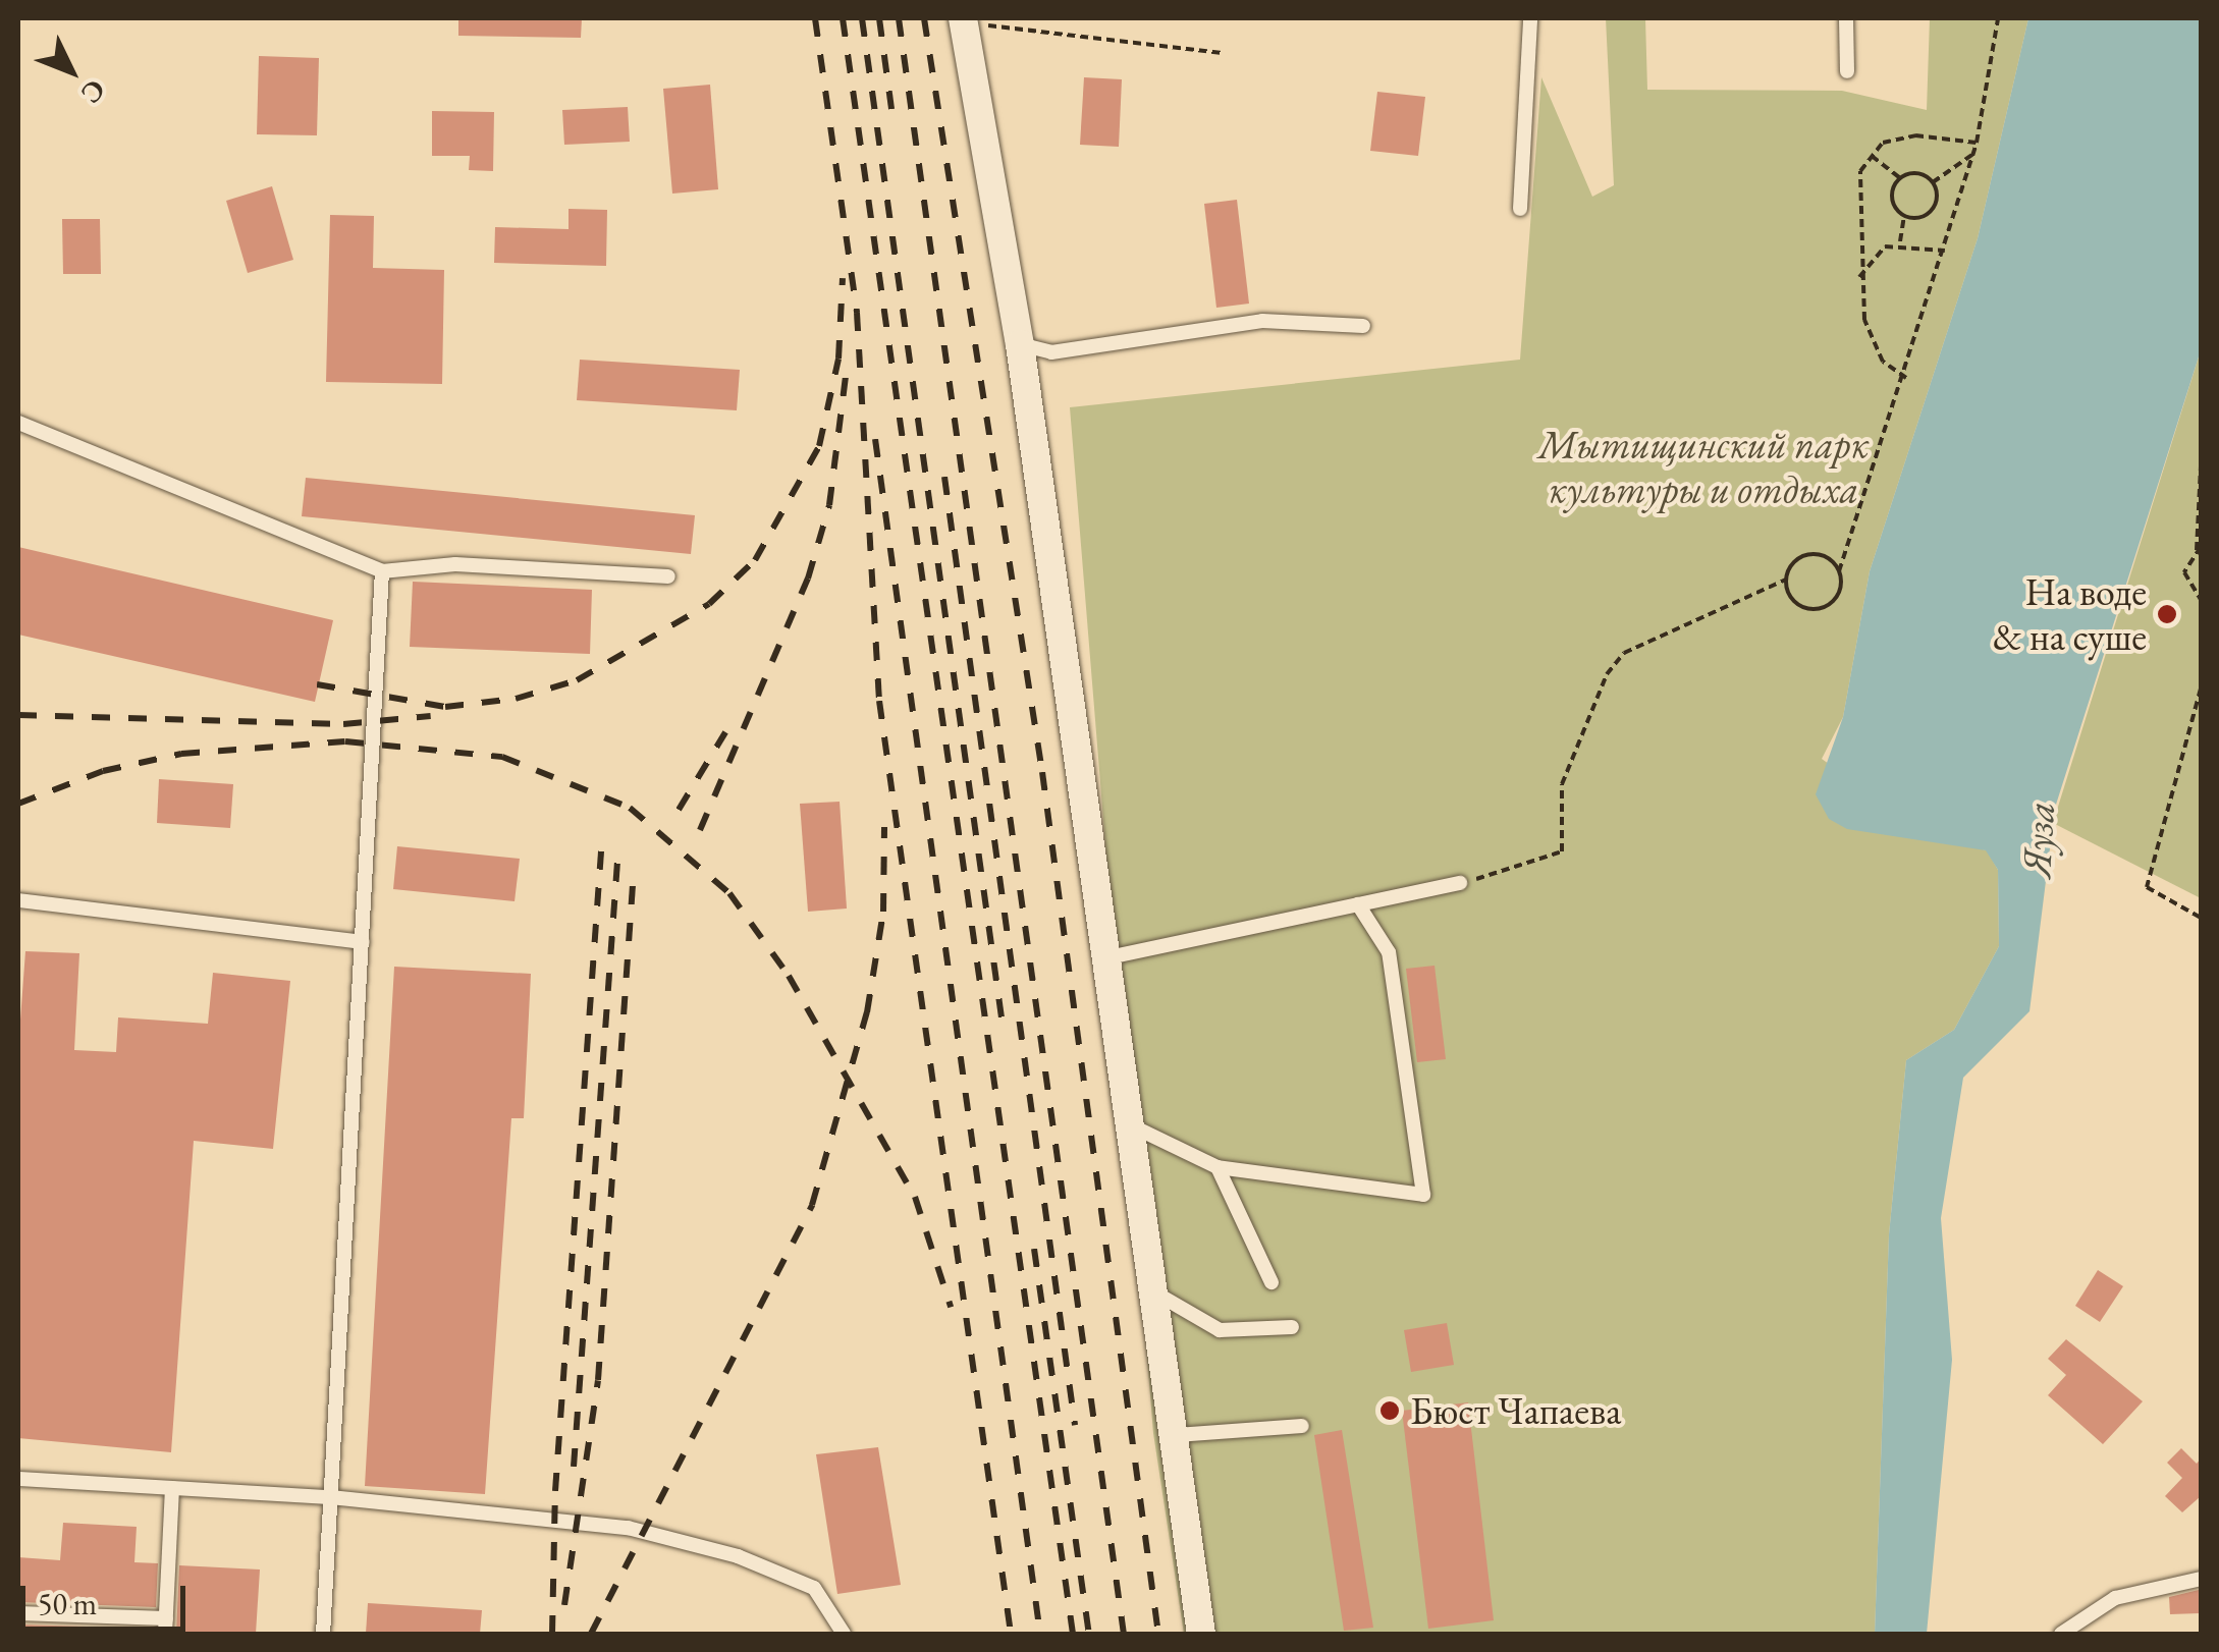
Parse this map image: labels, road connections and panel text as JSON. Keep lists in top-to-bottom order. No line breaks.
{"water":["Яуза"],"parks":["Мытищинский парк культуры и отдыха"],"places":["На воде & на суше","Бюст Чапаева"],"scale_bar":"50 m","north":"bottom right"}
